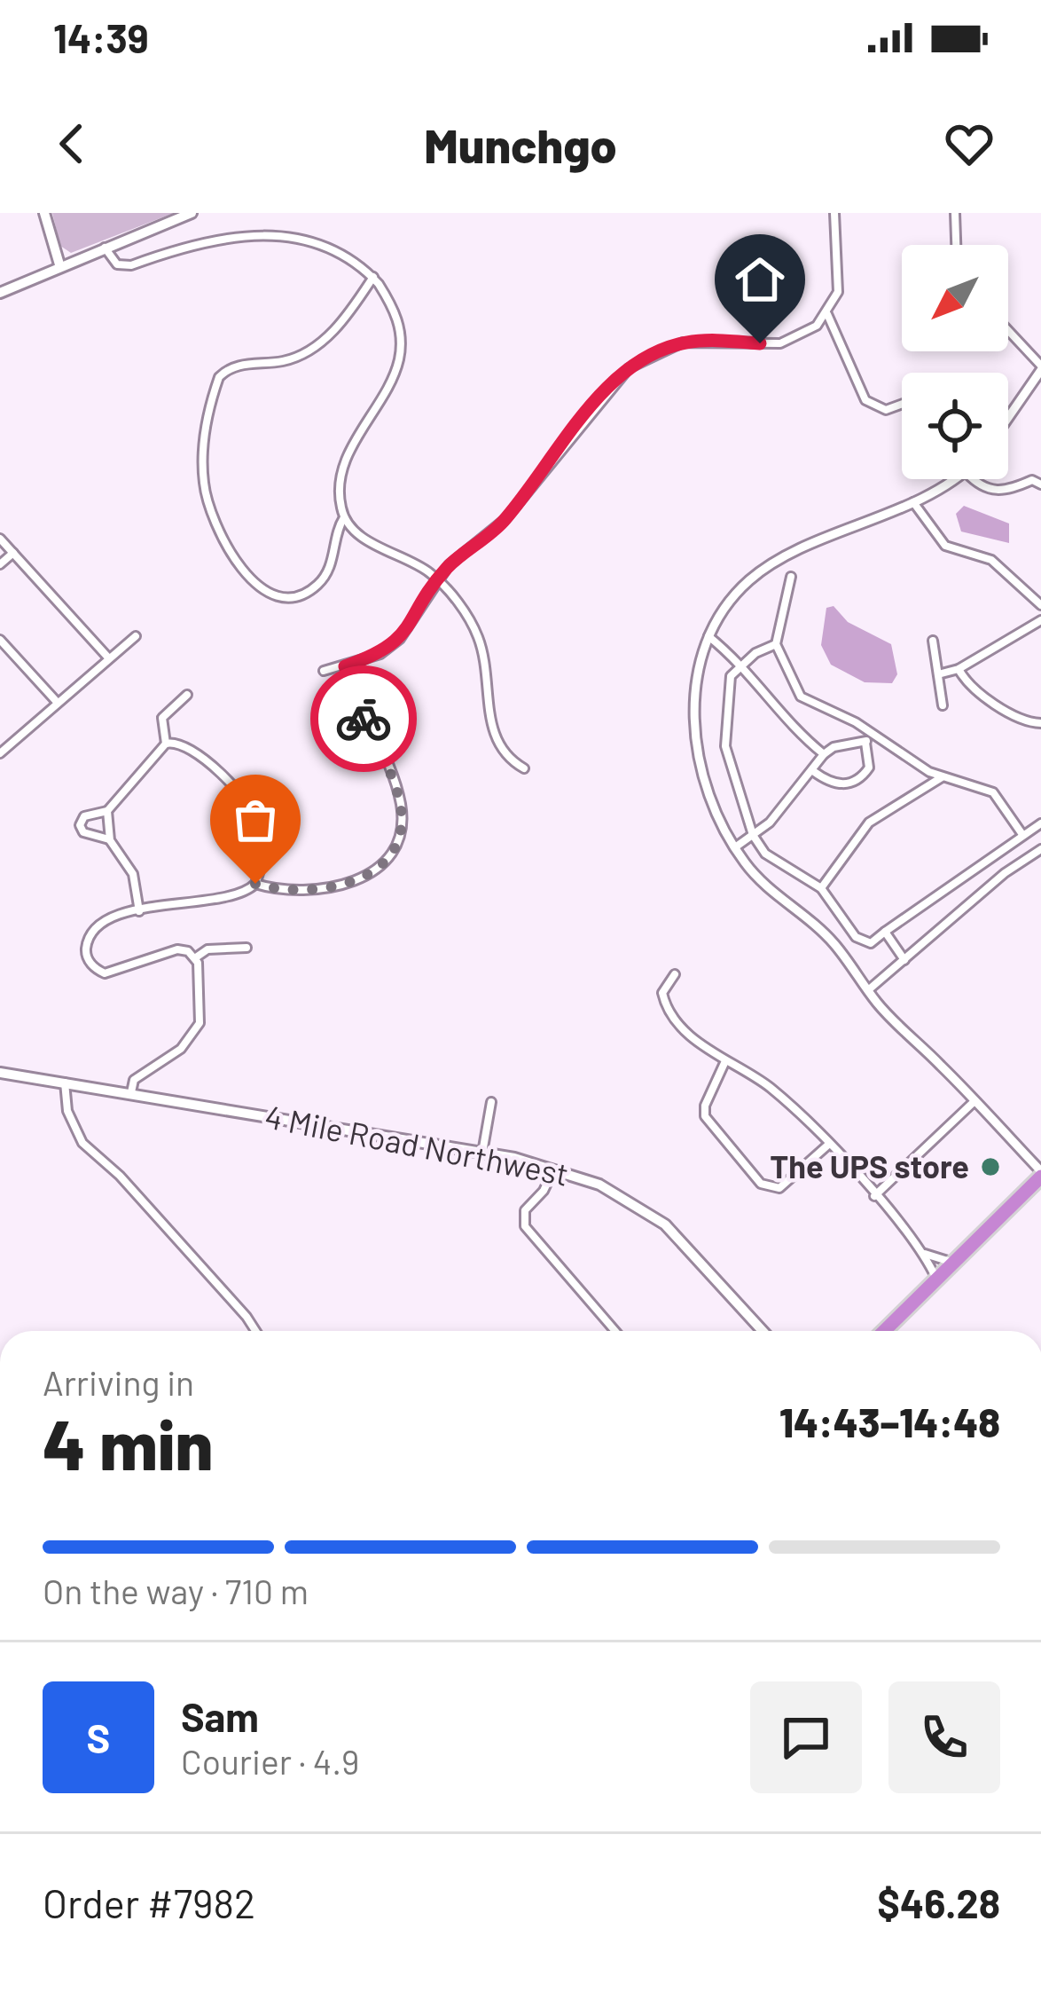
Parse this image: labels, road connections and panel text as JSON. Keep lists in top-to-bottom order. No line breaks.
{"streets":{"main road":["4 Mile Road Northwest"]},"places":["The UPS store"],"north":"bottom left","page":{"status":"14:39","header":"Munchgo","heading":["4 min","Arriving in","14:43–14:48"],"panel":["Sam","Courier · 4.9","Order #7982","$46.28"],"bar":"On the way · 710 m","round":"S"}}
